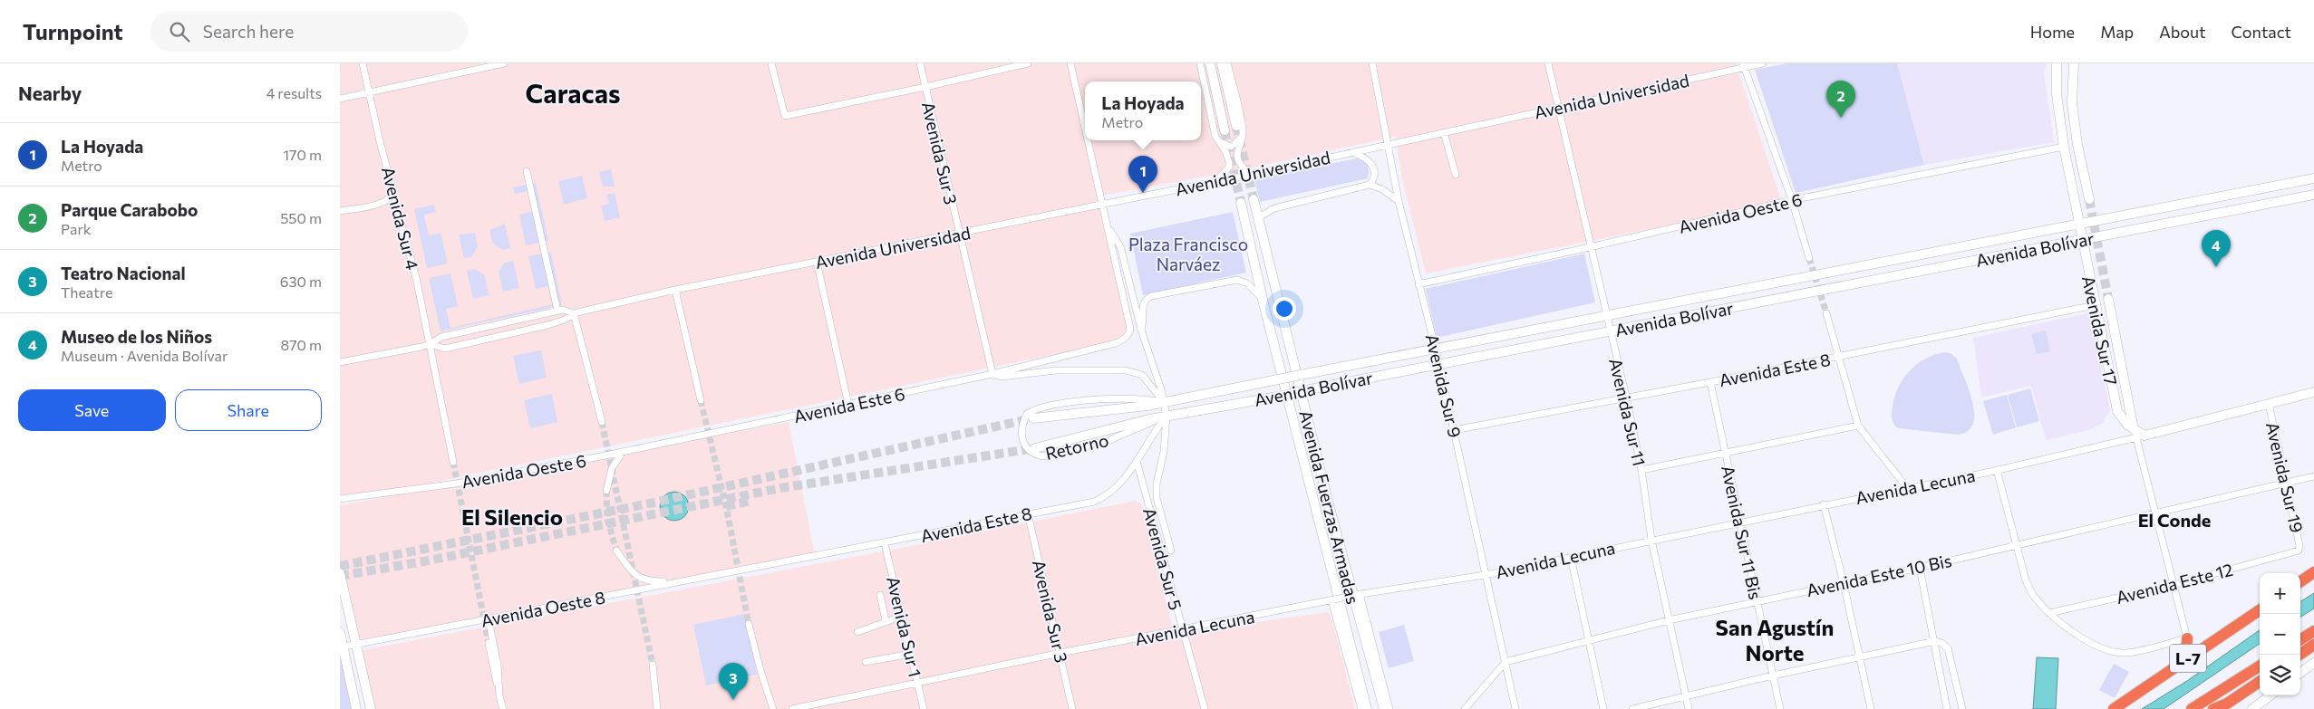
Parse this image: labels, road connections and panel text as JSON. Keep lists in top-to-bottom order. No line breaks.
{"streets":{"highway":["L-7"],"main road":["Avenida Bolívar","Avenida Sur 17","Avenida Lecuna","Avenida Fuerzas Armadas"],"street":["Avenida Universidad","Avenida Sur 3","Avenida Oeste 6","Avenida Sur 4","Avenida Este 8","Avenida Sur 9","Avenida Este 6","Avenida Sur 11","Retorno","Avenida Sur 19","Avenida Sur 11 Bis","Avenida Sur 5","Avenida Este 10 Bis","Avenida Este 12","Avenida Oeste 8","Avenida Sur 1"]},"crossings":[["Avenida Universidad","Avenida Sur 3"],["Avenida Universidad","Avenida Sur 4"],["Avenida Universidad","Avenida Sur 9"],["Avenida Universidad","Avenida Sur 11"],["Avenida Sur 3","Avenida Este 8"],["Avenida Sur 3","Avenida Este 6"],["Avenida Sur 3","Avenida Lecuna"],["Avenida Oeste 6","Avenida Sur 17"],["Avenida Oeste 6","Avenida Sur 9"],["Avenida Oeste 6","Avenida Este 6"],["Avenida Oeste 6","Avenida Sur 11"],["Avenida Bolívar","Avenida Sur 17"],["Avenida Bolívar","Avenida Este 8"],["Avenida Bolívar","Avenida Sur 9"],["Avenida Bolívar","Avenida Este 6"],["Avenida Bolívar","Avenida Sur 11"],["Avenida Bolívar","Retorno"],["Avenida Sur 17","Avenida Este 8"],["Avenida Sur 17","Avenida Lecuna"],["Avenida Sur 17","Avenida Este 10 Bis"],["Avenida Sur 17","Avenida Este 12"],["Avenida Este 8","Avenida Sur 9"],["Avenida Este 8","Avenida Sur 11"],["Avenida Este 8","Retorno"],["Avenida Este 8","Avenida Sur 11 Bis"],["Avenida Este 8","Avenida Sur 5"],["Avenida Este 8","Avenida Oeste 8"],["Avenida Este 8","Avenida Sur 1"],["Avenida Sur 9","Avenida Lecuna"],["Avenida Sur 9","Avenida Este 10 Bis"],["Avenida Este 6","Retorno"],["Avenida Sur 11","Avenida Lecuna"],["Avenida Sur 11","Avenida Este 10 Bis"],["Avenida Sur 19","Avenida Lecuna"],["Avenida Sur 19","Avenida Este 10 Bis"],["Avenida Sur 19","Avenida Este 12"],["Avenida Lecuna","Avenida Sur 11 Bis"],["Avenida Lecuna","Avenida Sur 5"],["Avenida Lecuna","Avenida Sur 1"],["Avenida Sur 11 Bis","Avenida Este 10 Bis"]],"districts":["Caracas","El Silencio","El Conde","San Agustín Norte"],"parks":["Plaza Francisco Narváez"],"page":{"header":"Turnpoint","search":"Search here","nav":["Home","Map","About","Contact"],"heading":["Nearby","4 results"],"pins":["2","1","4","3"],"popup":["La Hoyada","Metro"],"list":[{"mark":"1","name":"La Hoyada","note":"Metro","value":"170 m"},{"mark":"2","name":"Parque Carabobo","note":"Park","value":"550 m"},{"mark":"3","name":"Teatro Nacional","note":"Theatre","value":"630 m"},{"mark":"4","name":"Museo de los Niños","note":"Museum · Avenida Bolívar","value":"870 m"}],"buttons":["Save","Share"],"map_buttons":["+","−"]}}
